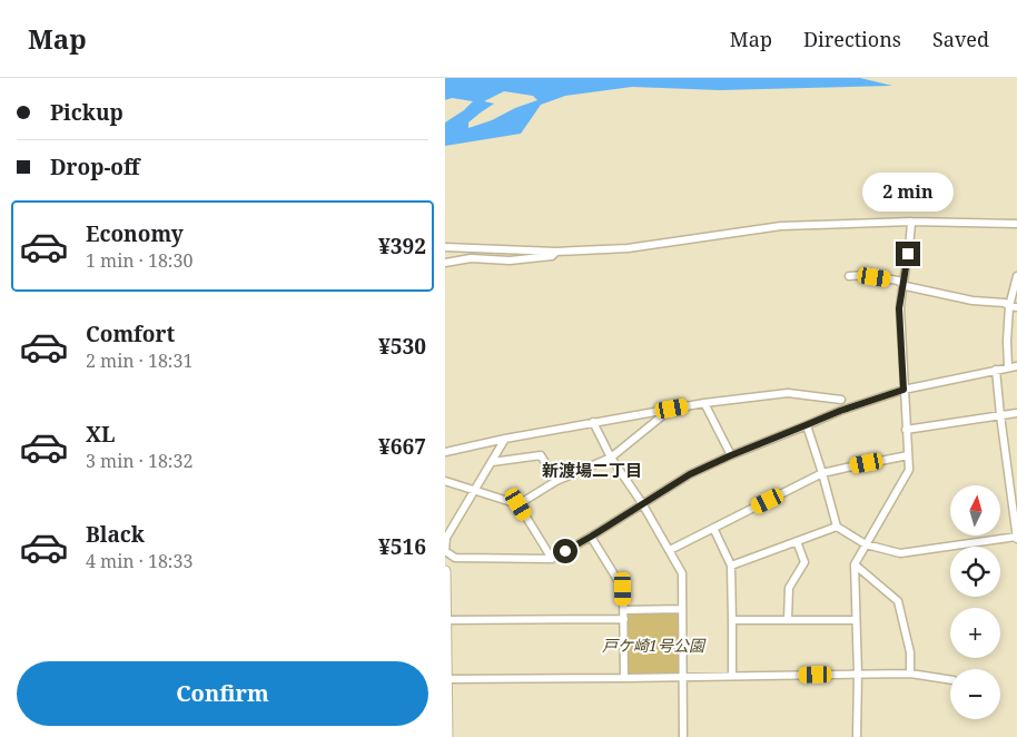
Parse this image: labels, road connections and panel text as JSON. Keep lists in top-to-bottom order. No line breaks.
{"districts":["新渡場二丁目"],"parks":["戸ケ崎1号公園"],"north":"top","page":{"header":"Map","nav":["Map","Directions","Saved"],"banner":["Pickup","Drop-off"],"bubble":"2 min","list":[{"name":"Economy","note":"1 min · 18:30","value":"¥392"},{"name":"Comfort","note":"2 min · 18:31","value":"¥530"},{"name":"XL","note":"3 min · 18:32","value":"¥667"},{"name":"Black","note":"4 min · 18:33","value":"¥516"}],"map_buttons":["+","−"],"buttons":"Confirm"}}
